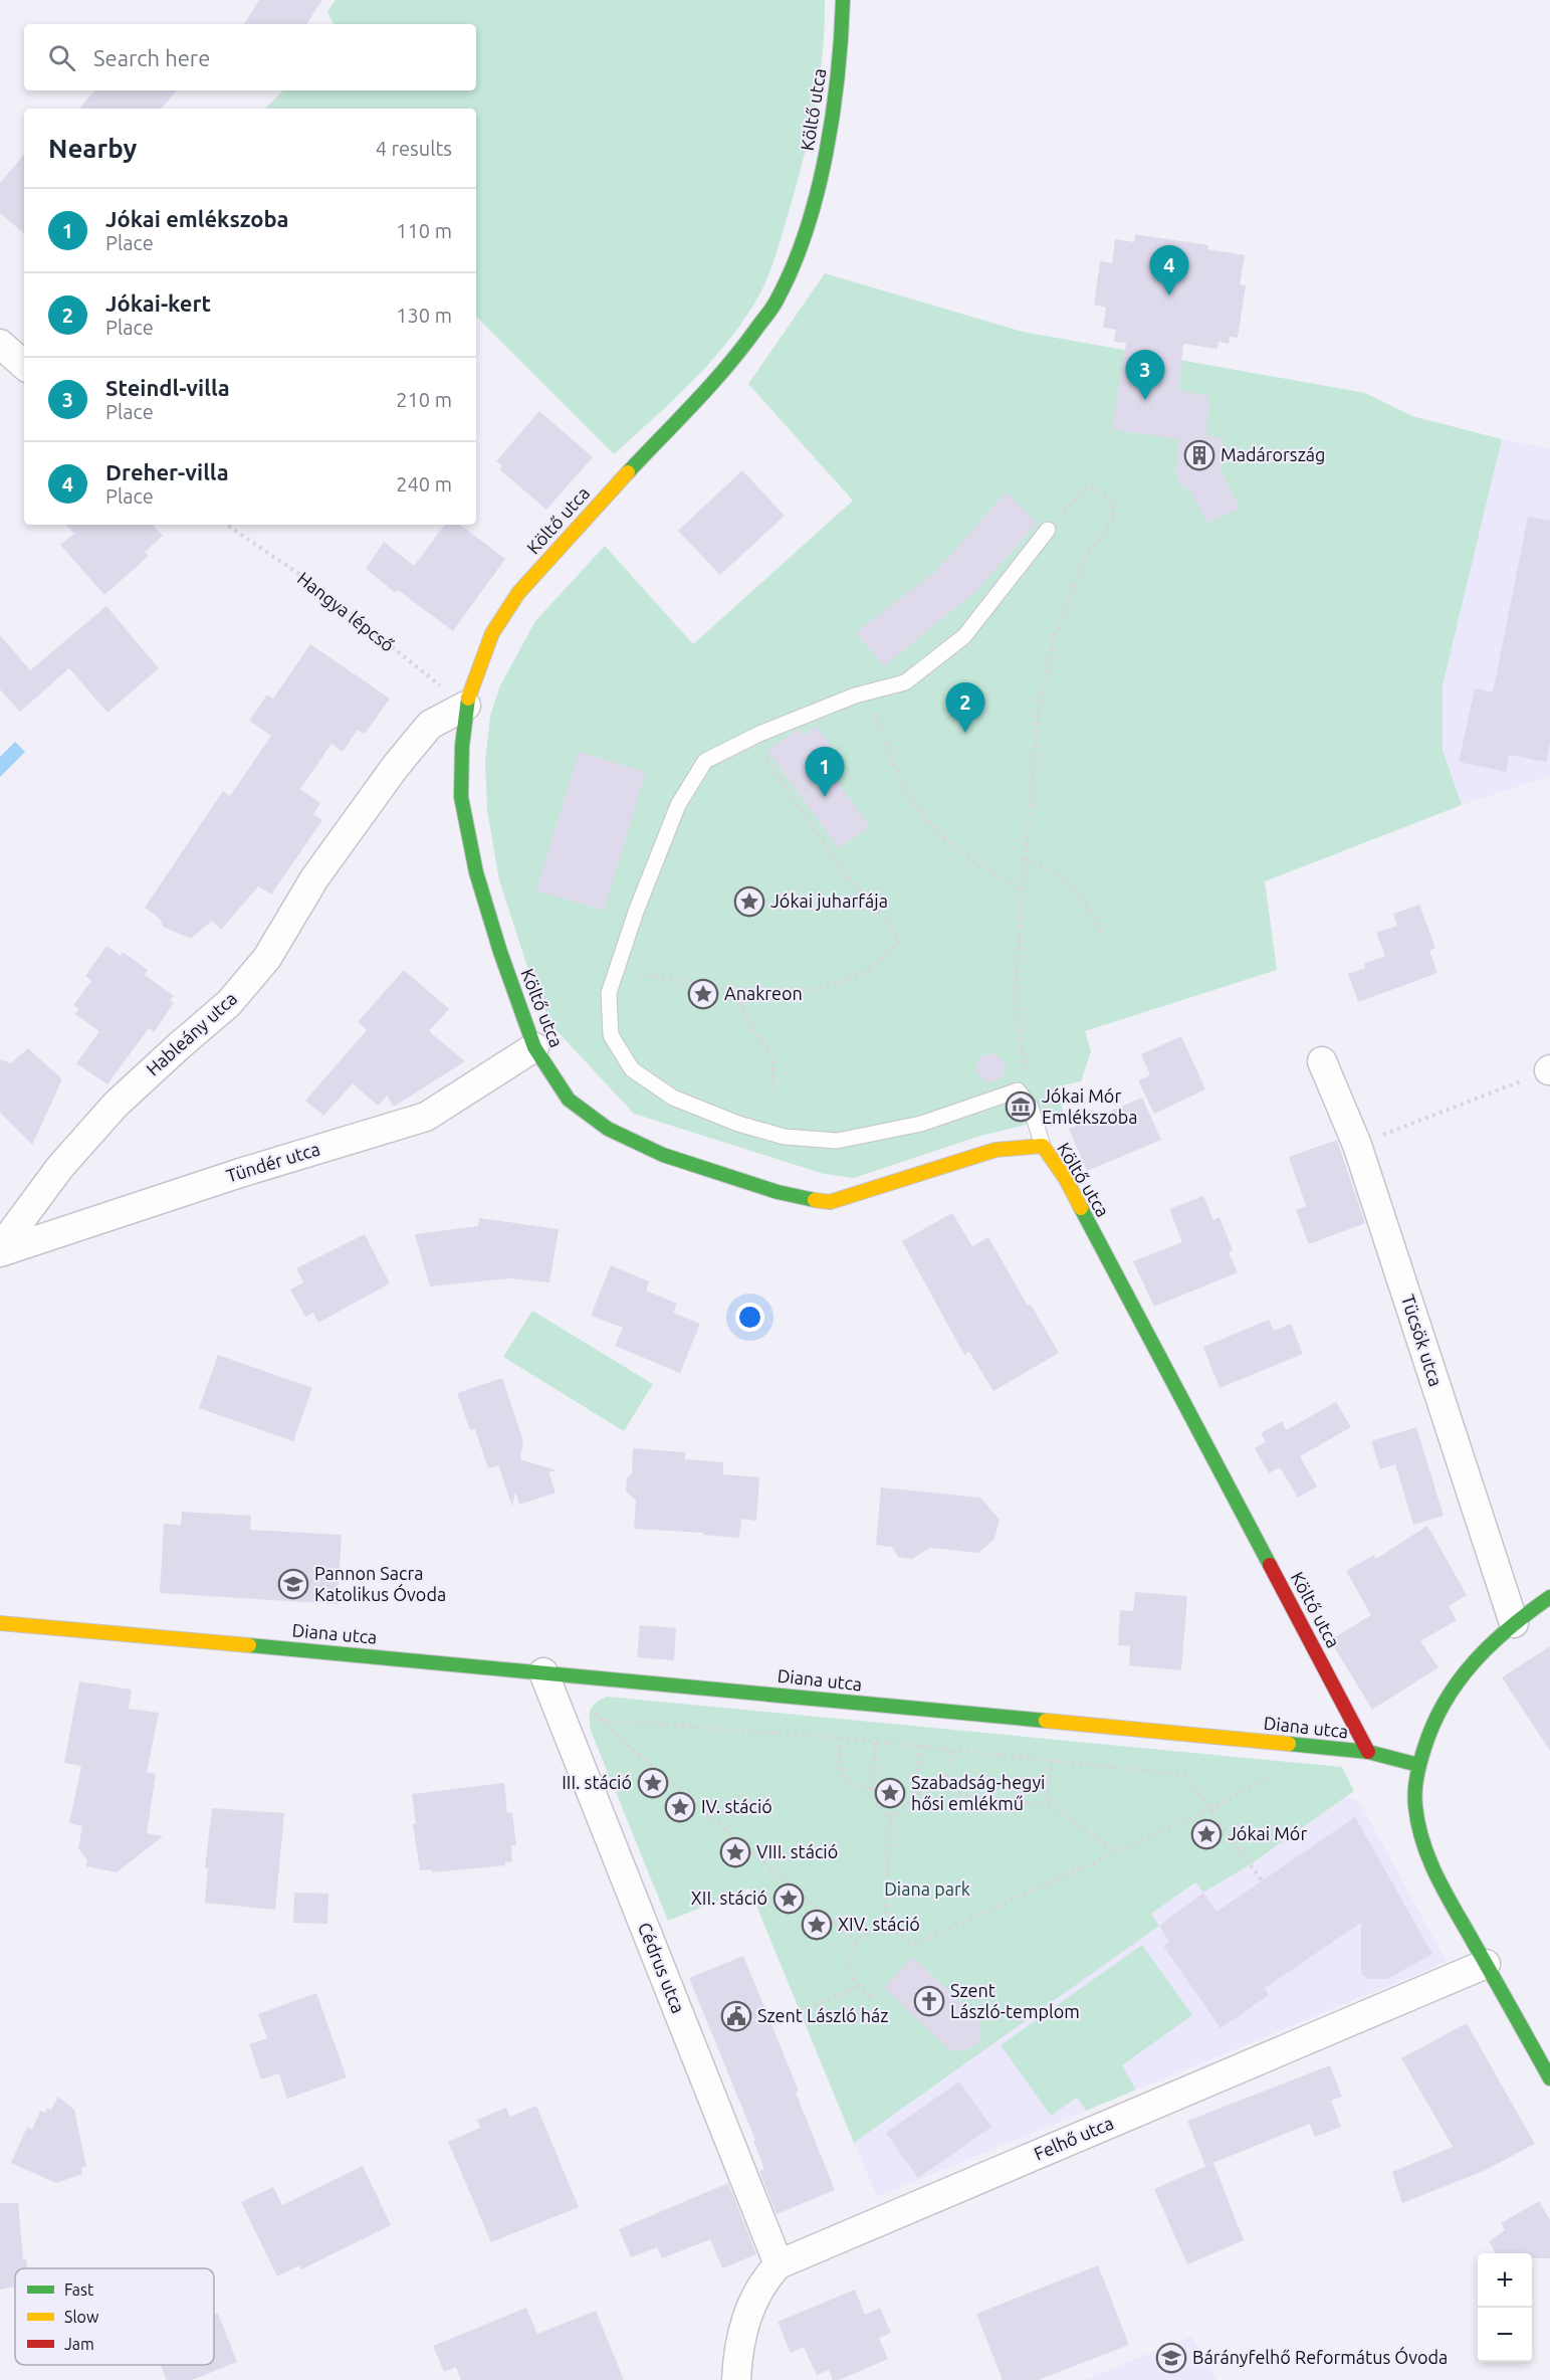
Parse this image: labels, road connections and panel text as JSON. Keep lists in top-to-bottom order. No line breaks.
{"streets":{"street":["Költő utca","Hableány utca","Tündér utca","Tücsök utca","Diana utca","Cédrus utca","Felhő utca"],"path":["Hangya lépcső"]},"crossings":[["Költő utca","Hangya lépcső"],["Költő utca","Hableány utca"],["Költő utca","Tündér utca"],["Költő utca","Diana utca"],["Hangya lépcső","Hableány utca"],["Hableány utca","Tündér utca"],["Diana utca","Cédrus utca"],["Cédrus utca","Felhő utca"]],"parks":["Diana park"],"places":{"building":["Madárország"],"place":["Jókai juharfája","Anakreon","III. stáció","Szabadság-hegyi hősi emlékmű","IV. stáció","Jókai Mór","VIII. stáció","XII. stáció","XIV. stáció"],"museum":["Jókai Mór Emlékszoba"],"school or university":["Pannon Sacra Katolikus Óvoda","Bárányfelhő Református Óvoda"],"church":["Szent László-templom"],"public building":["Szent László ház"]},"legend":["Fast","Slow","Jam"],"page":{"search":"Search here","heading":["Nearby","4 results"],"list":[{"mark":"1","name":"Jókai emlékszoba","note":"Place","value":"110 m"},{"mark":"2","name":"Jókai-kert","note":"Place","value":"130 m"},{"mark":"3","name":"Steindl-villa","note":"Place","value":"210 m"},{"mark":"4","name":"Dreher-villa","note":"Place","value":"240 m"}],"pins":["4","3","2","1"],"map_buttons":["+","−"]}}
